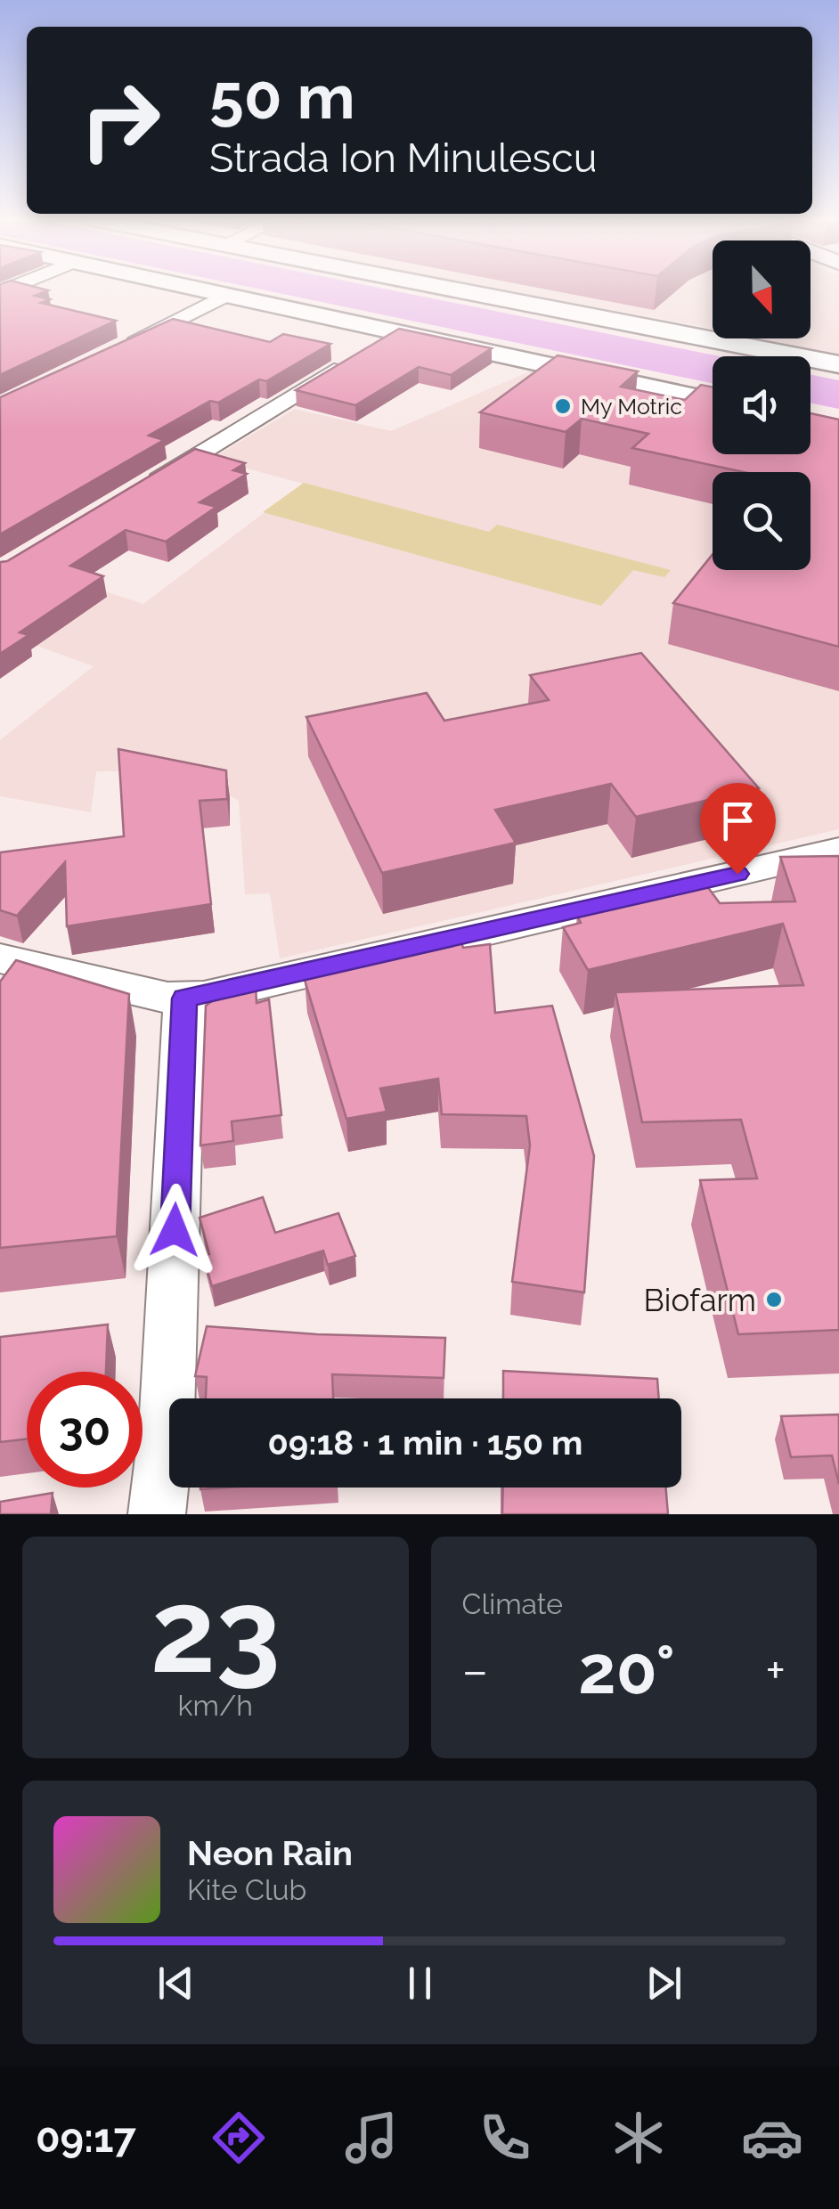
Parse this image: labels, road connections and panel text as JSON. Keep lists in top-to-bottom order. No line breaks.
{"places":["My Motric","Biofarm"],"north":"bottom","page":{"turn":["50 m","Strada Ion Minulescu"],"limit":"30","trip":"09:18 · 1 min · 150 m","tile":[["23","km/h"],"Climate"],"heat":["−","20°","+"],"song":["Neon Rain","Kite Club"],"tabs":"09:17"}}
